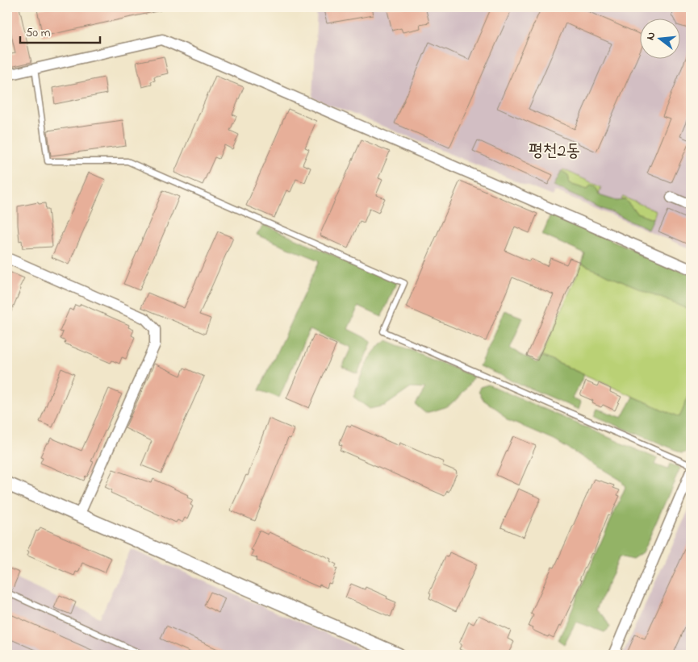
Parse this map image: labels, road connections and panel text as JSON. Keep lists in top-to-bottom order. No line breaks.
{"districts":["평천2동"],"scale_bar":"50 m","north":"left"}
